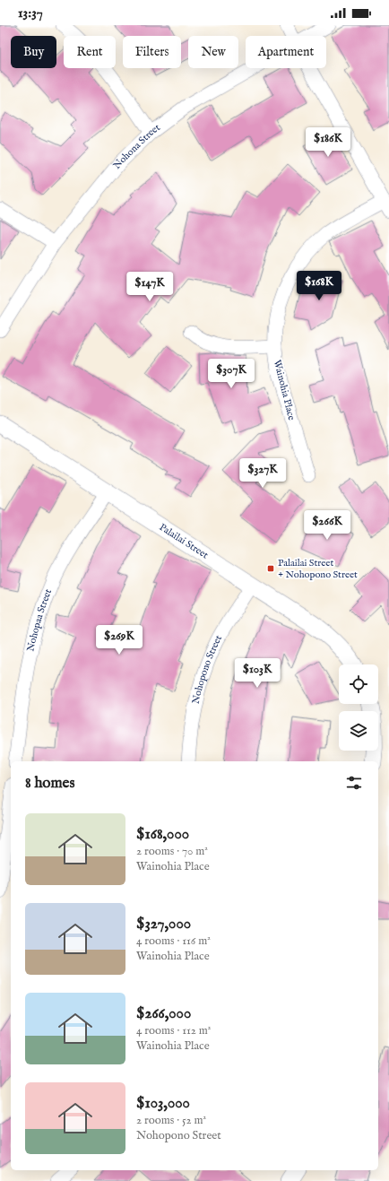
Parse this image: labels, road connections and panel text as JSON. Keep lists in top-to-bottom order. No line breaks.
{"streets":{"street":["Nohona Street","Wainohia Place","Palailai Street","Nohopaa Street","Nohopono Street"]},"crossings":[["Palailai Street","Nohopaa Street"],["Palailai Street","Nohopono Street"]],"places":{"transit":["Palailai Street + Nohopono Street"]},"page":{"status":"13:37","chip":["Buy","Rent","Filters","New","Apartment"],"price":["$186K","$168K","$147K","$307K","$327K","$266K","$269K","$103K"],"heading":"8 homes","list":[{"name":"$168,000","note":"2 rooms · 70 m² · Wainohia Place"},{"name":"$327,000","note":"4 rooms · 116 m² · Wainohia Place"},{"name":"$266,000","note":"4 rooms · 112 m² · Wainohia Place"},{"name":"$103,000","note":"2 rooms · 52 m² · Nohopono Street"}]}}
